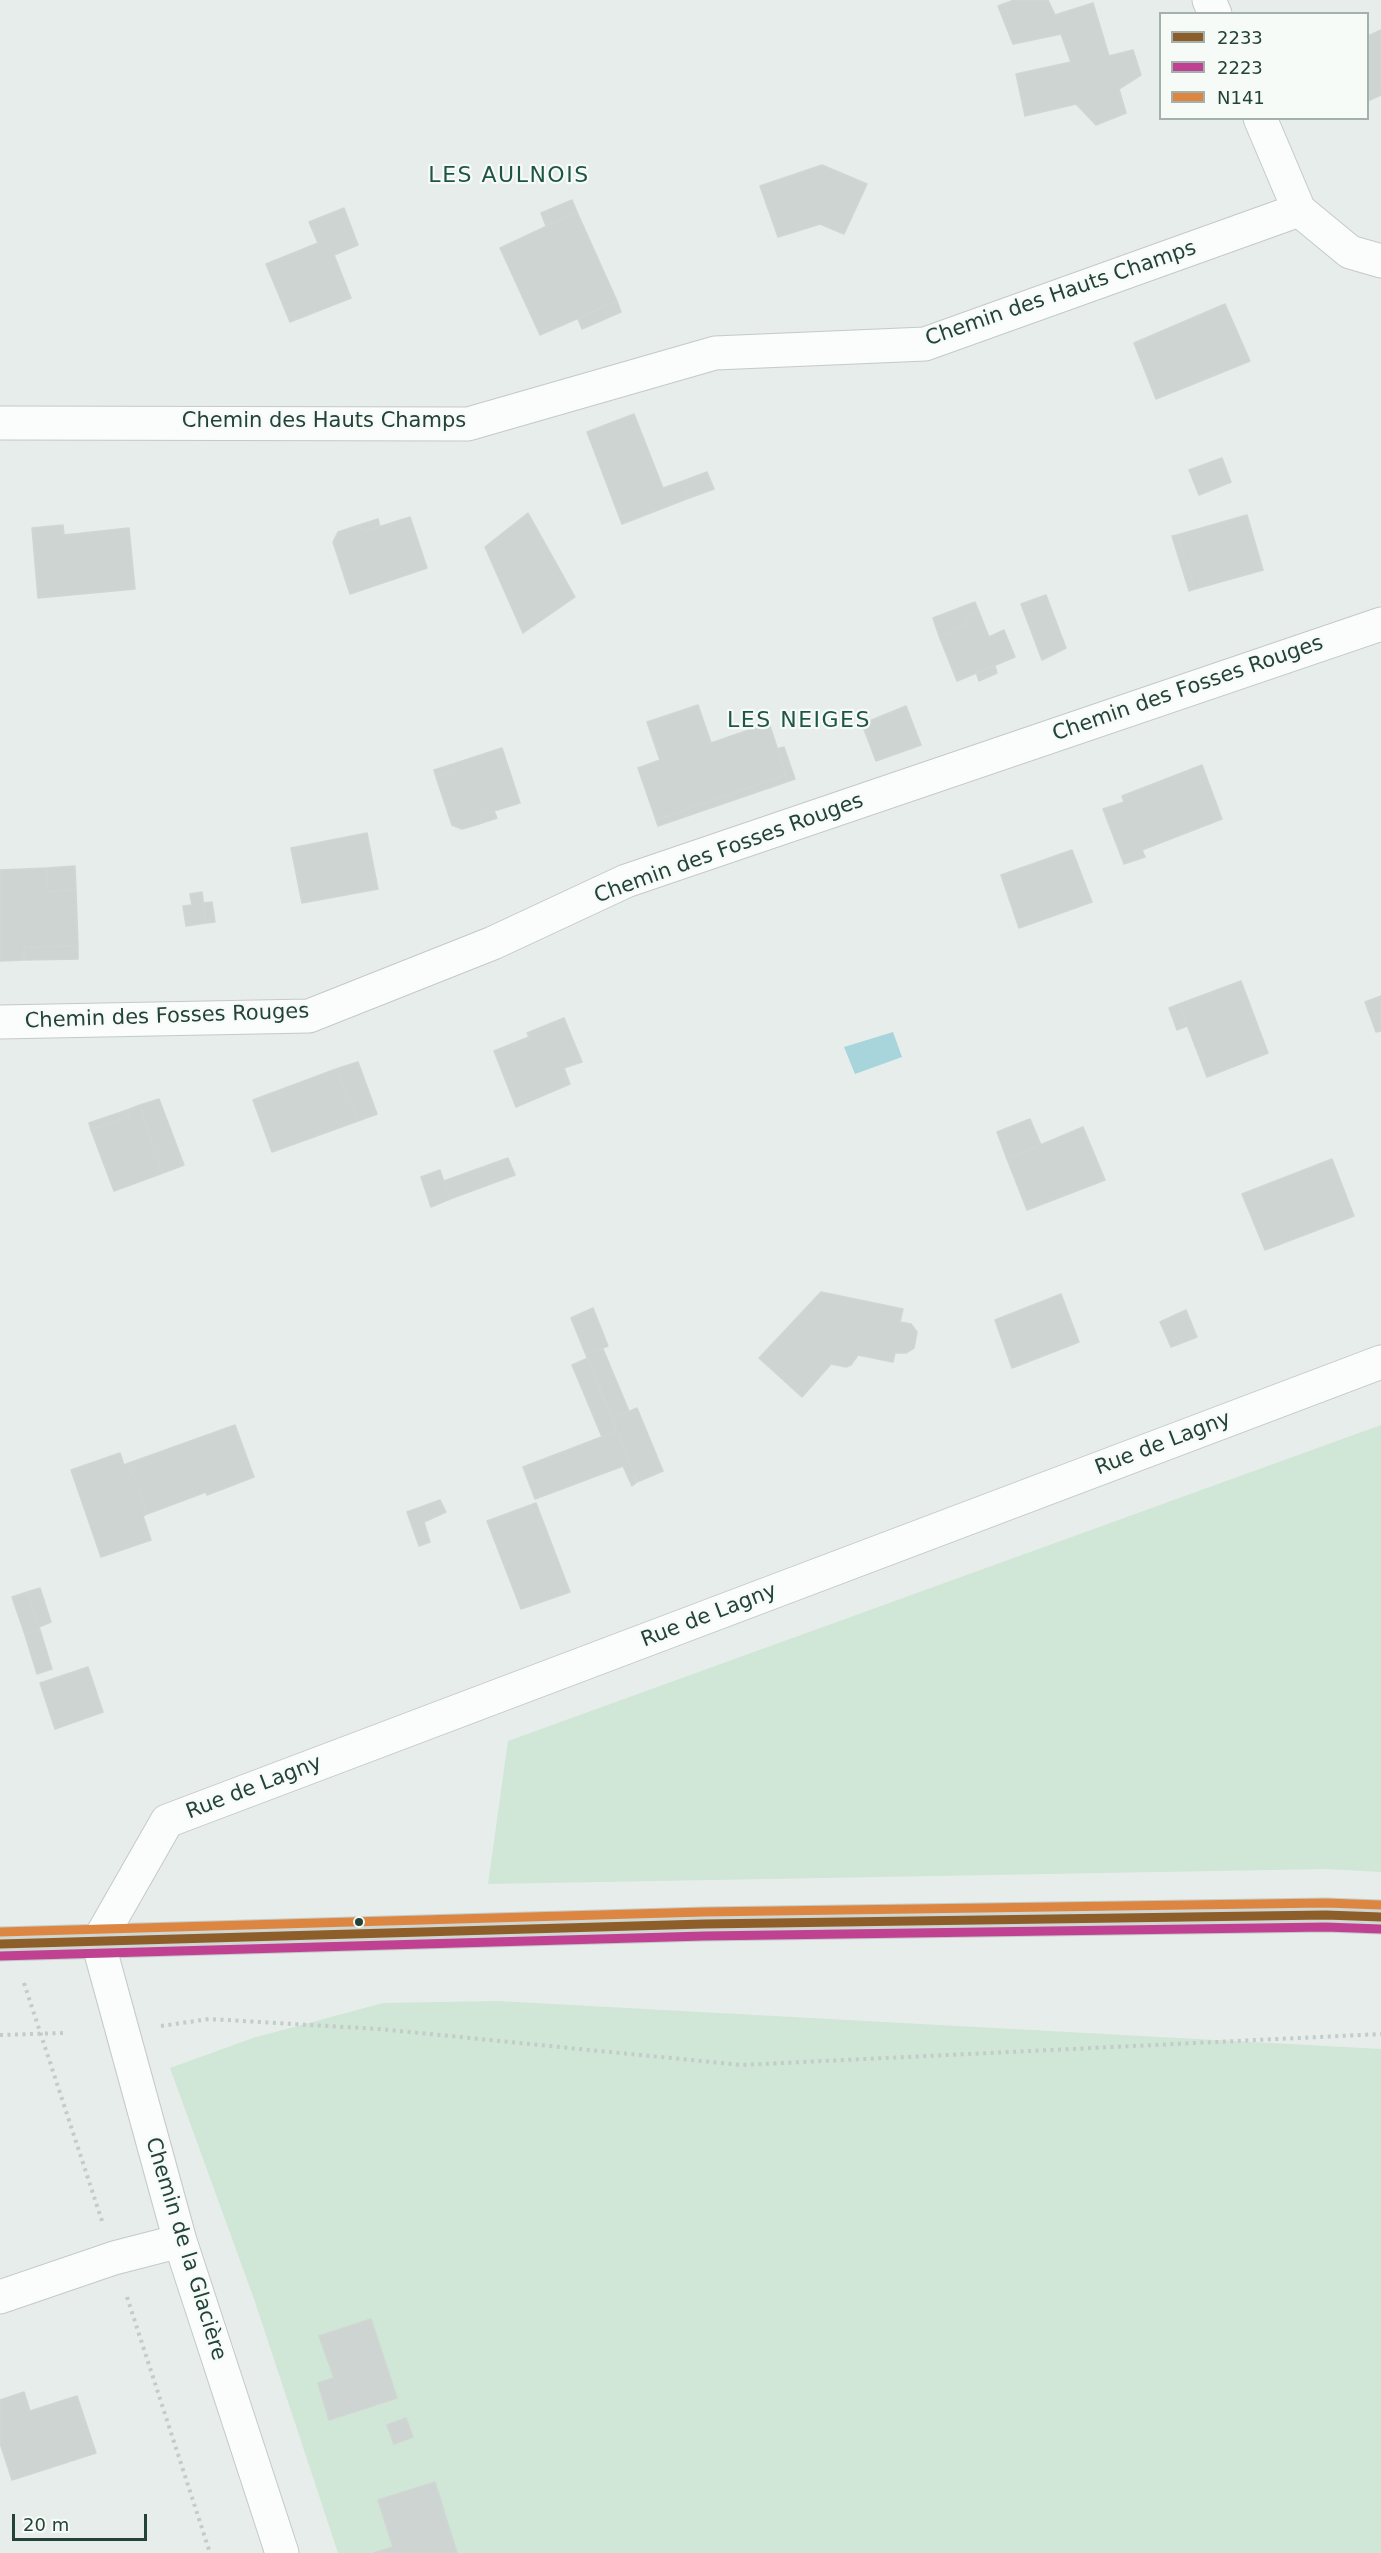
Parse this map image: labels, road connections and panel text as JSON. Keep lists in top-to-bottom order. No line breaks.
{"streets":{"street":["Chemin des Hauts Champs","Chemin des Fosses Rouges","Rue de Lagny","Chemin de la Glacière"]},"crossings":[["Rue de Lagny","Chemin de la Glacière"]],"districts":["LES AULNOIS","LES NEIGES"],"lines":["transit line N141","transit line 2233","transit line 2223"],"legend":["2233","2223","N141"],"scale_bar":"20 m"}
